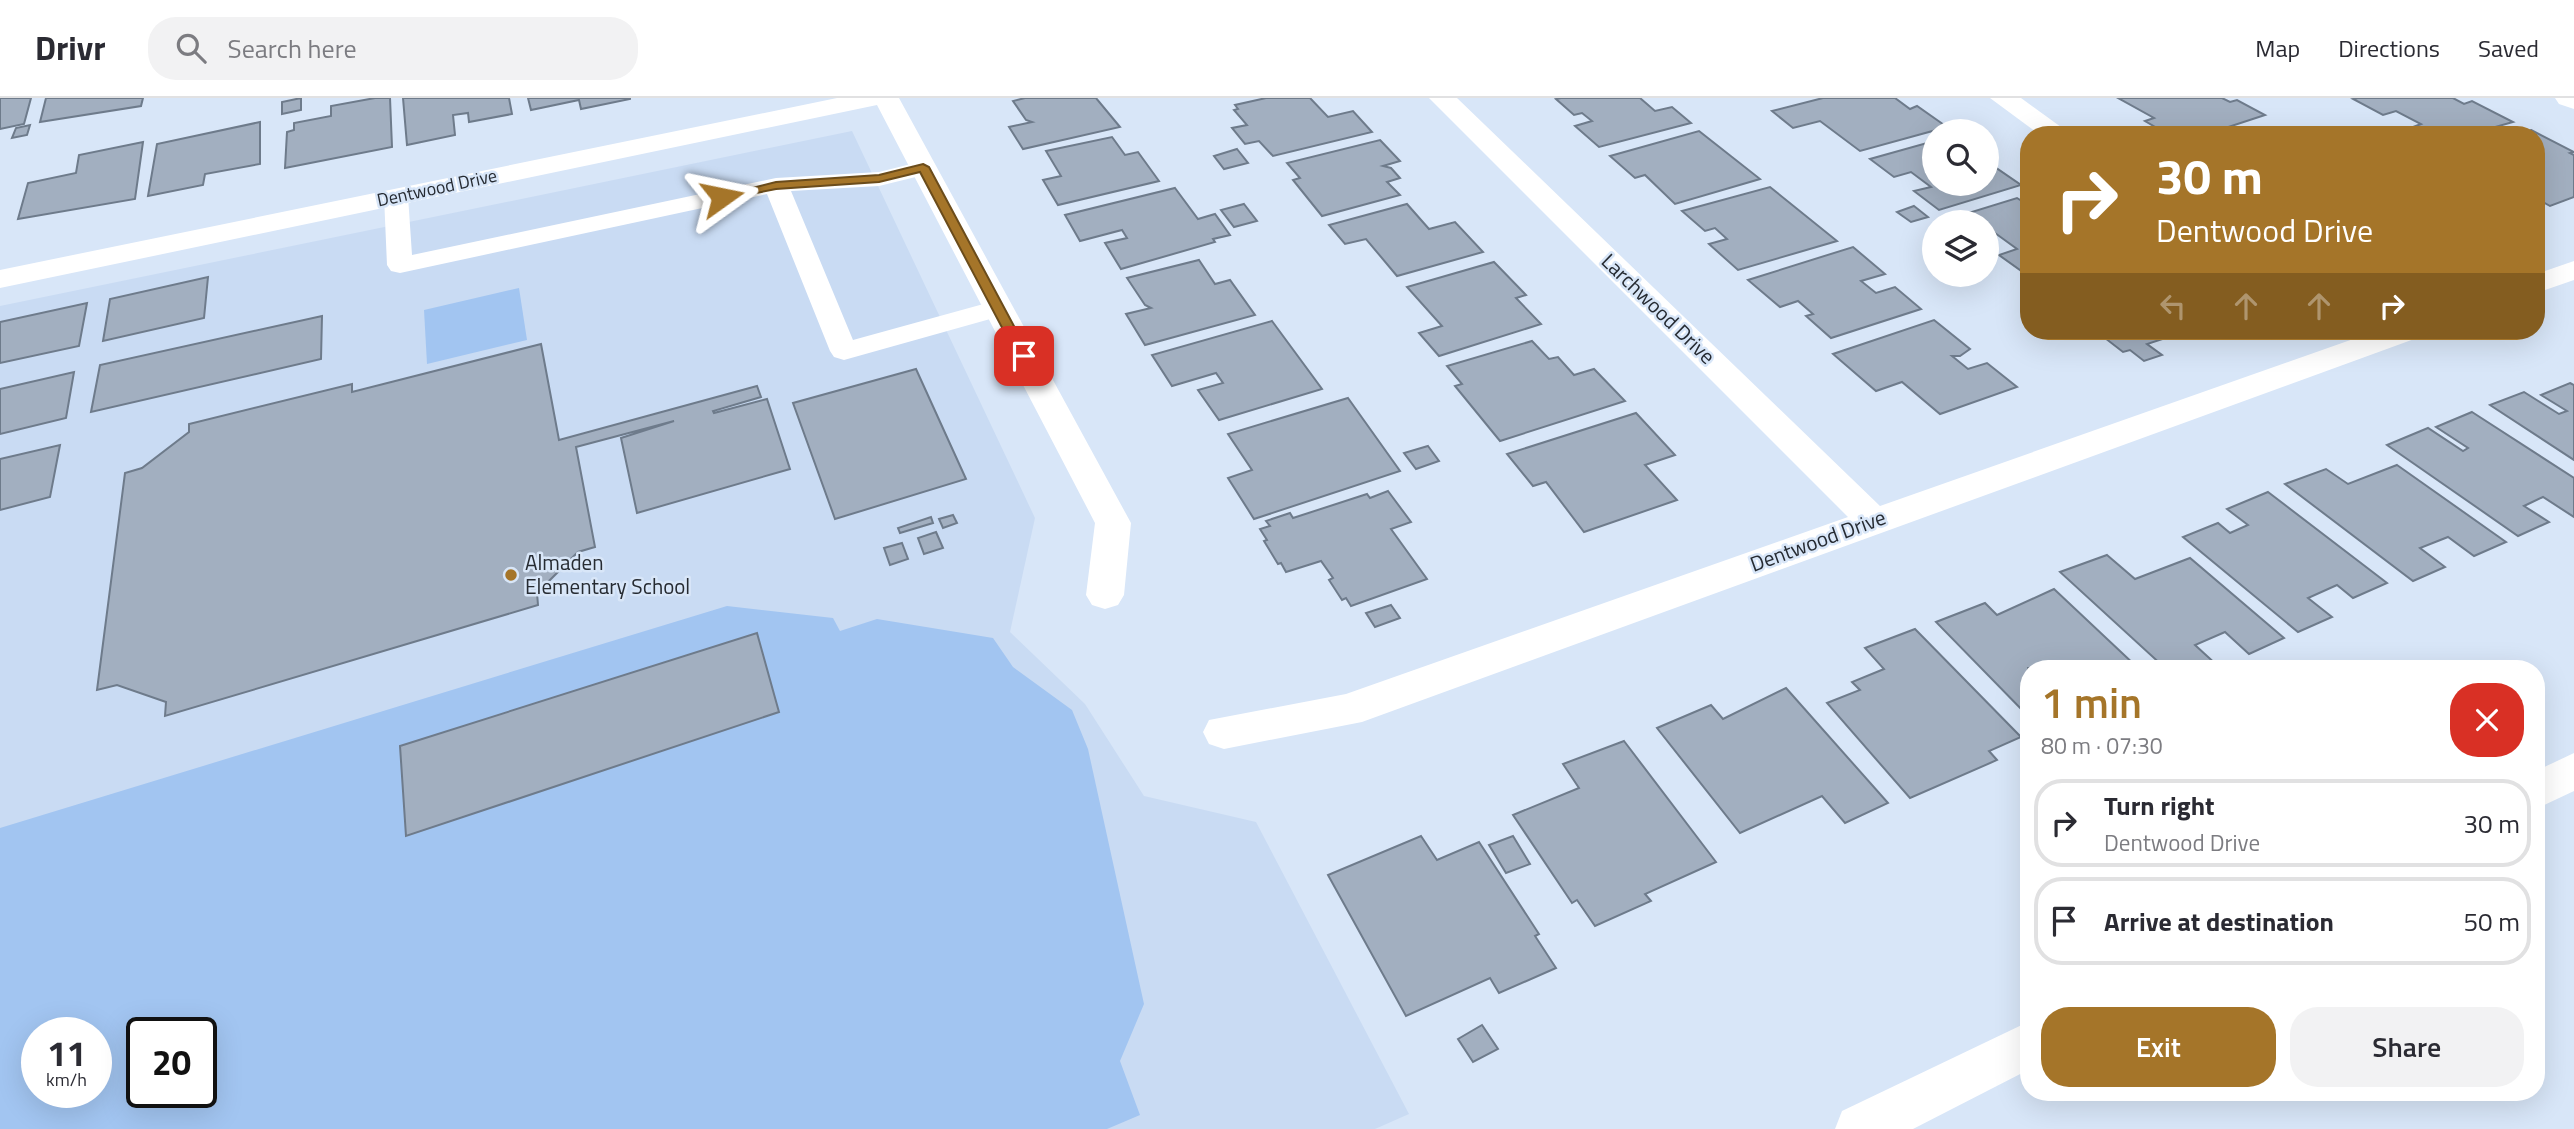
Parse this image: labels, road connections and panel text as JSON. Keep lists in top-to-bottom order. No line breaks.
{"streets":{"main road":["Dentwood Drive","Larchwood Drive"]},"crossings":[["Dentwood Drive","Larchwood Drive"]],"places":["Almaden Elementary School"],"page":{"header":"Drivr","search":"Search here","nav":["Map","Directions","Saved"],"turn":["30 m","Dentwood Drive"],"heading":["1 min","80 m · 07:30"],"list":[{"name":"Turn right","note":"Dentwood Drive","value":"30 m"},{"name":"Arrive at destination","value":"50 m"}],"buttons":["Exit","Share"],"speed":"11 km/h","limit":"20"}}
